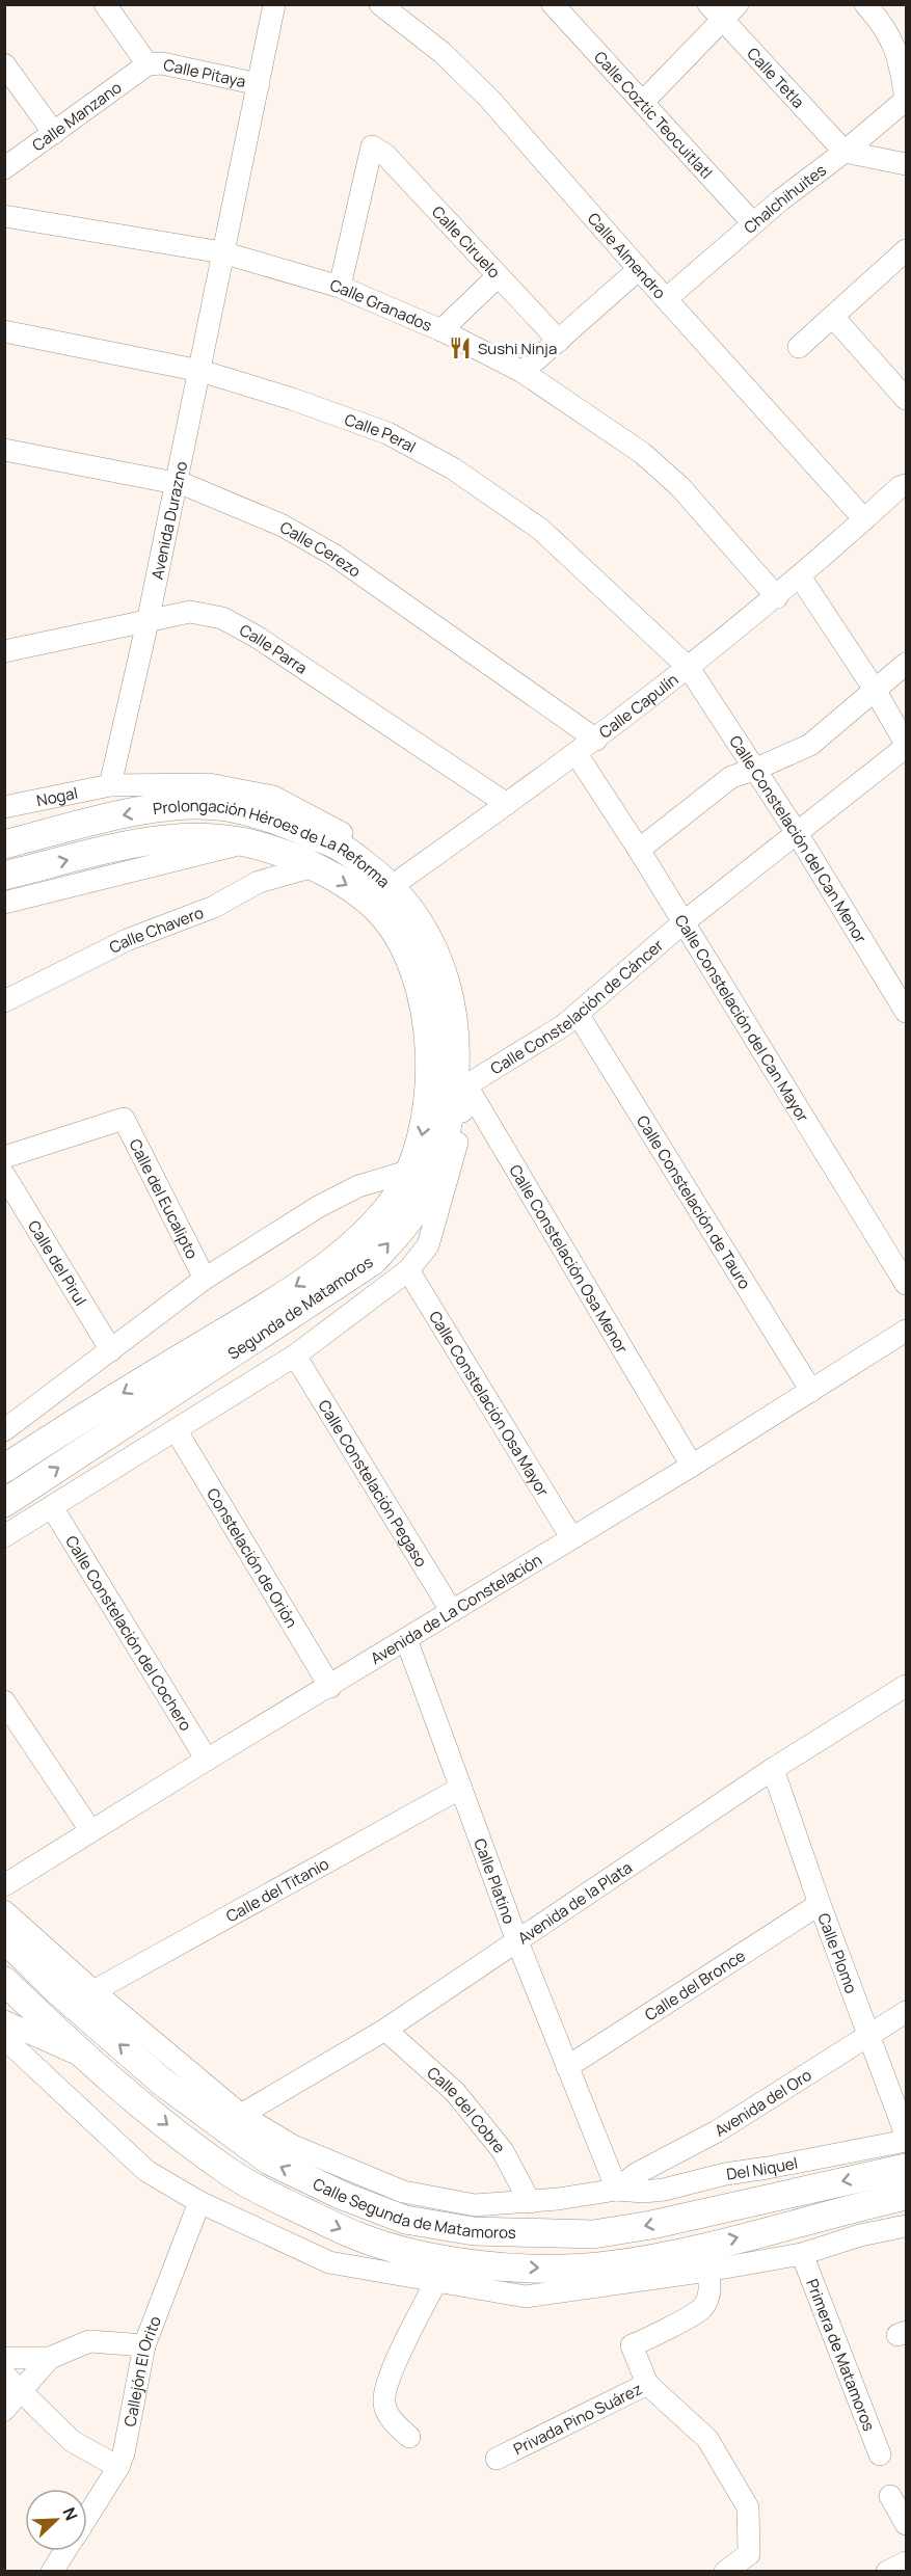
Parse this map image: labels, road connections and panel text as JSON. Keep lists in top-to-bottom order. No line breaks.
{"streets":{"main road":["Prolongación Héroes de La Reforma","Segunda de Matamoros","Calle Segunda de Matamoros"],"street":["Calle Pitaya","Calle Tetla","Calle Coztic Teocuitlatl","Calle Manzano","Chalchihuites","Calle Ciruelo","Calle Almendro","Calle Granados","Calle Peral","Avenida Durazno","Calle Cerezo","Calle Parra","Calle Capulín","Nogal","Calle Constelación del Can Menor","Calle Chavero","Calle Constelación de Cáncer","Calle Constelación del Can Mayor","Calle del Eucalipto","Calle Constelación de Tauro","Calle Constelación Osa Menor","Calle del Pirul","Calle Constelación Osa Mayor","Calle Constelación Pegaso","Constelación de Orión","Avenida de La Constelación","Calle Constelación del Cochero","Calle Platino","Calle del Titanio","Avenida de la Plata","Calle Plomo","Calle del Bronce","Avenida del Oro","Calle del Cobre","Del Niquel","Primera de Matamoros","Callejón El Orito","Privada Pino Suárez"]},"crossings":[["Calle Pitaya","Calle Manzano"],["Calle Pitaya","Avenida Durazno"],["Calle Tetla","Chalchihuites"],["Calle Coztic Teocuitlatl","Chalchihuites"],["Chalchihuites","Calle Almendro"],["Calle Ciruelo","Calle Granados"],["Calle Almendro","Calle Capulín"],["Calle Granados","Avenida Durazno"],["Calle Granados","Calle Capulín"],["Calle Peral","Avenida Durazno"],["Calle Peral","Calle Capulín"],["Calle Peral","Calle Constelación del Can Menor"],["Avenida Durazno","Calle Cerezo"],["Avenida Durazno","Calle Parra"],["Avenida Durazno","Nogal"],["Calle Cerezo","Calle Capulín"],["Calle Parra","Calle Capulín"],["Calle Capulín","Calle Constelación del Can Menor"],["Calle Capulín","Calle Constelación del Can Mayor"],["Calle Constelación del Can Menor","Calle Constelación de Cáncer"],["Prolongación Héroes de La Reforma","Calle Chavero"],["Prolongación Héroes de La Reforma","Segunda de Matamoros"],["Calle Constelación de Cáncer","Calle Constelación del Can Mayor"],["Calle Constelación de Cáncer","Calle Constelación de Tauro"],["Calle Constelación de Cáncer","Calle Constelación Osa Menor"],["Calle Constelación de Cáncer","Segunda de Matamoros"],["Calle Constelación de Tauro","Avenida de La Constelación"],["Calle Constelación Osa Menor","Segunda de Matamoros"],["Calle Constelación Osa Menor","Avenida de La Constelación"],["Calle Constelación Osa Mayor","Avenida de La Constelación"],["Calle Constelación Pegaso","Avenida de La Constelación"],["Constelación de Orión","Avenida de La Constelación"],["Avenida de La Constelación","Calle Constelación del Cochero"],["Avenida de La Constelación","Calle Platino"],["Calle Platino","Calle del Titanio"],["Calle Platino","Avenida de la Plata"],["Calle Platino","Calle del Bronce"],["Calle Platino","Avenida del Oro"],["Calle Platino","Del Niquel"],["Calle del Titanio","Del Niquel"],["Avenida de la Plata","Calle Plomo"],["Avenida de la Plata","Calle del Cobre"],["Avenida de la Plata","Del Niquel"],["Calle Plomo","Calle del Bronce"],["Calle Plomo","Avenida del Oro"],["Avenida del Oro","Del Niquel"],["Calle del Cobre","Del Niquel"]],"places":{"restaurant":["Sushi Ninja"]},"north":"top right"}
